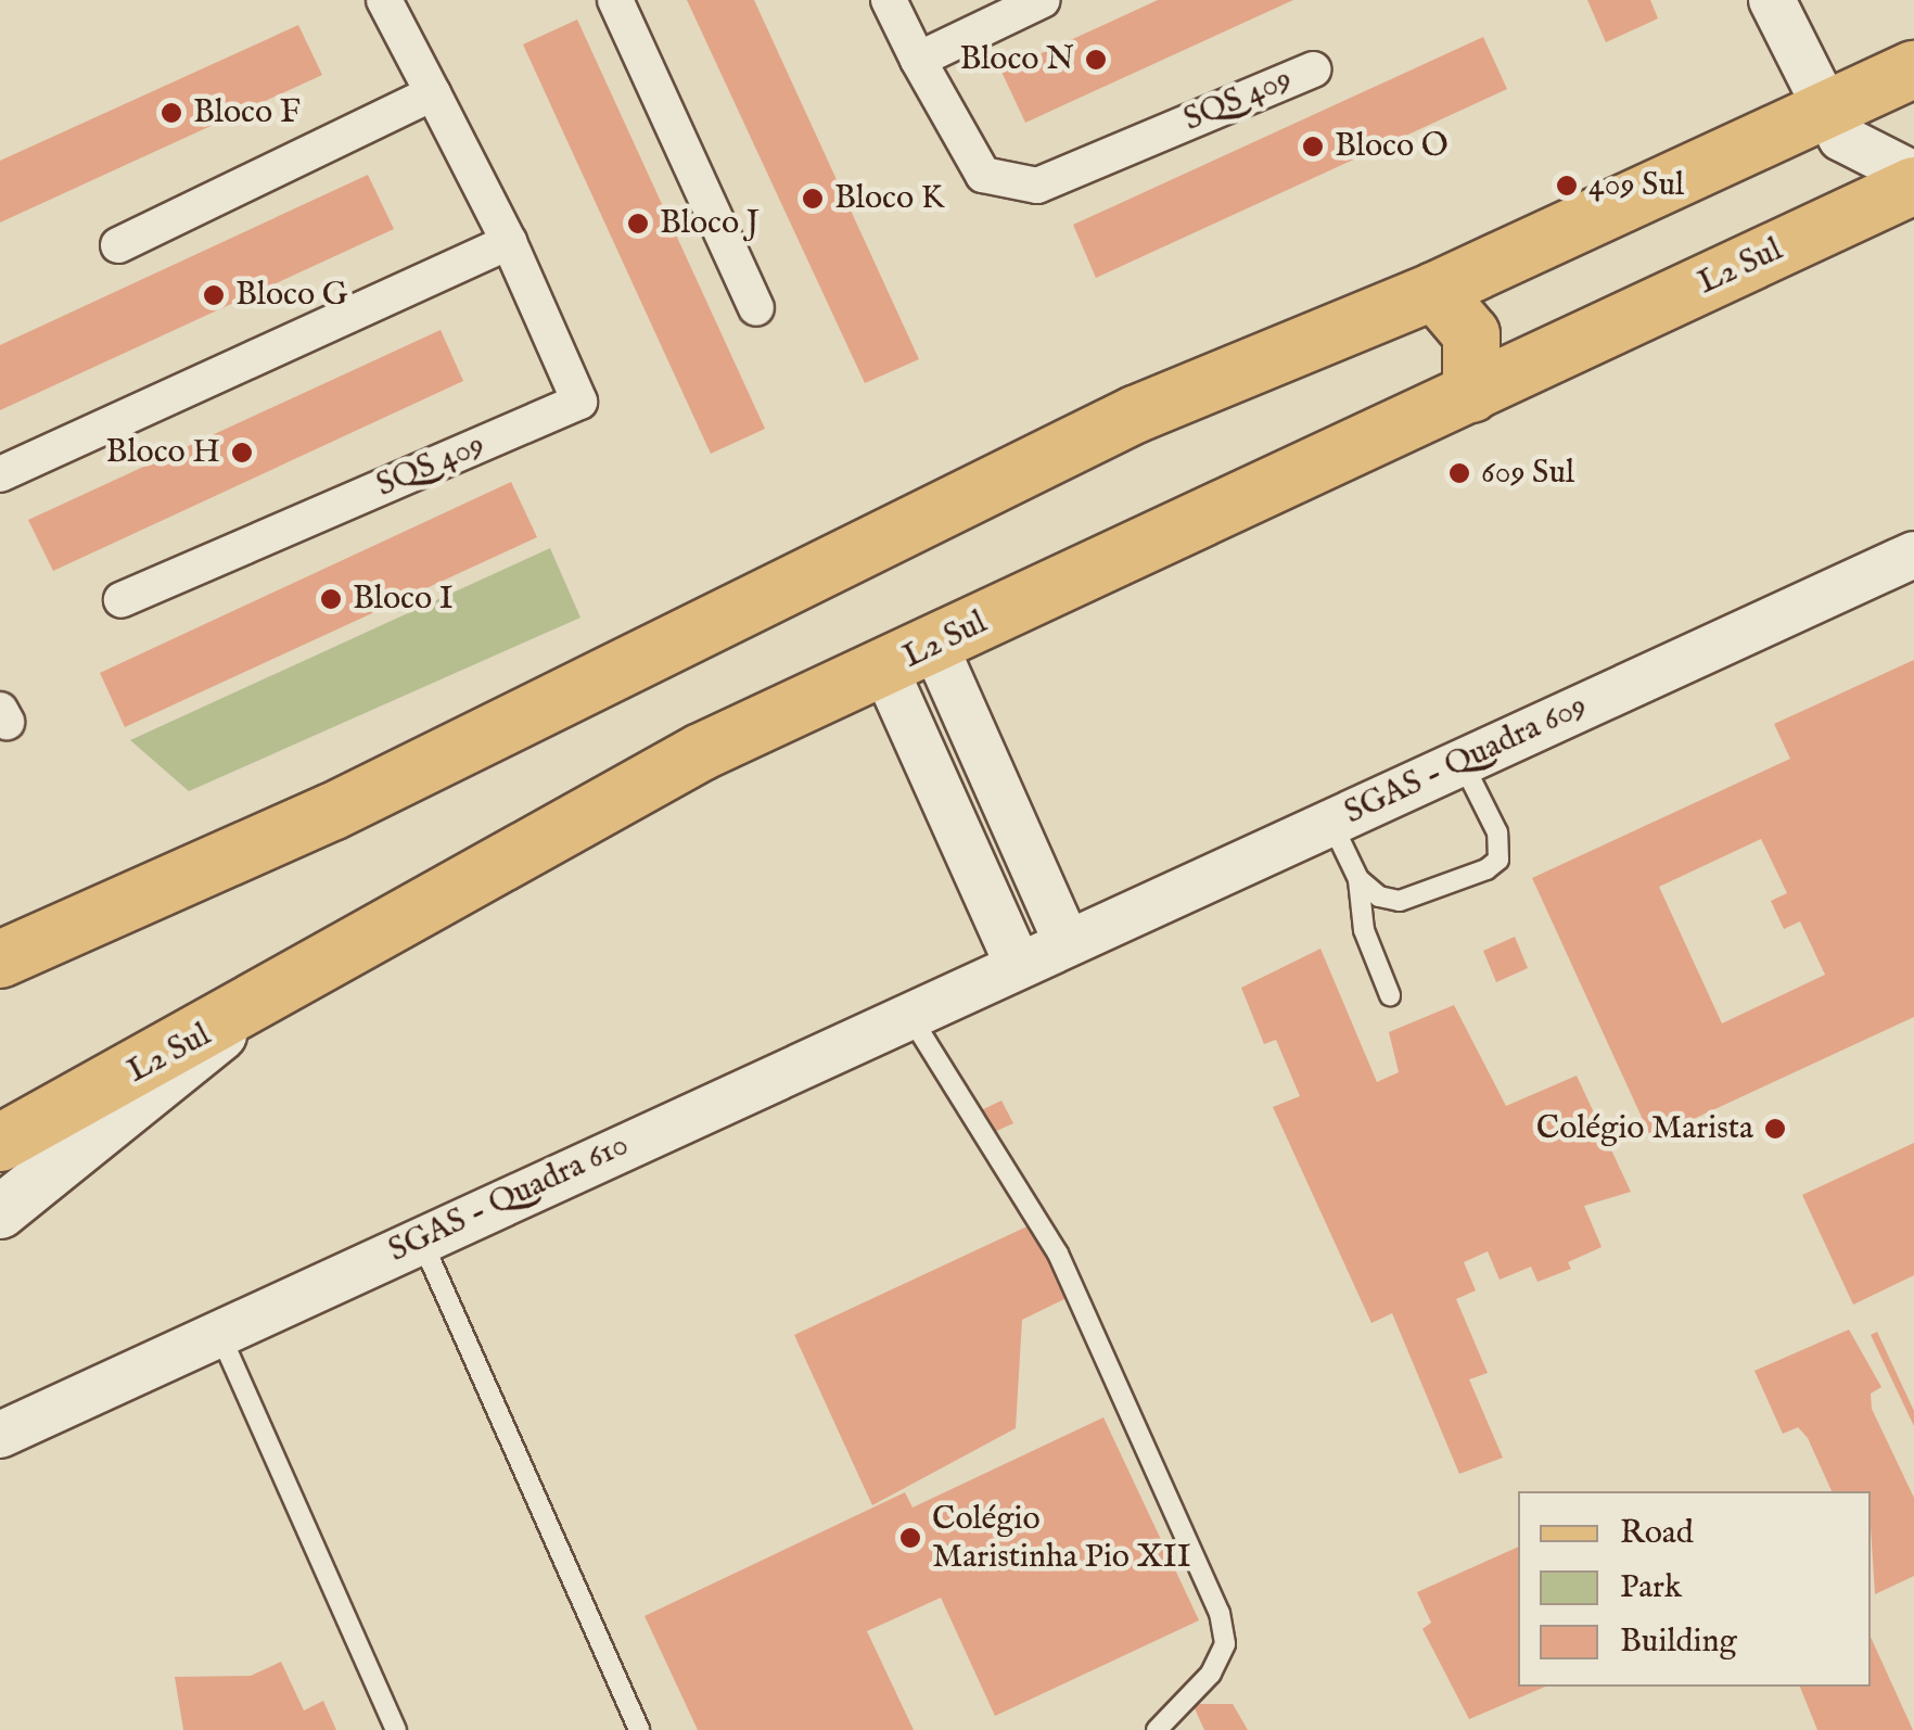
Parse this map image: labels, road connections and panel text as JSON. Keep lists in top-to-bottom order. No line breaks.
{"streets":{"main road":["L2 Sul"],"street":["SQS 409","SGAS - Quadra 609","SGAS - Quadra 610"]},"crossings":[["SGAS - Quadra 609","SGAS - Quadra 610"]],"places":["Bloco N","Bloco F","Bloco O","409 Sul","Bloco K","Bloco J","Bloco G","Bloco H","609 Sul","Bloco I","Colégio Marista","Colégio Maristinha Pio XII"],"legend":["Road","Park","Building"]}
